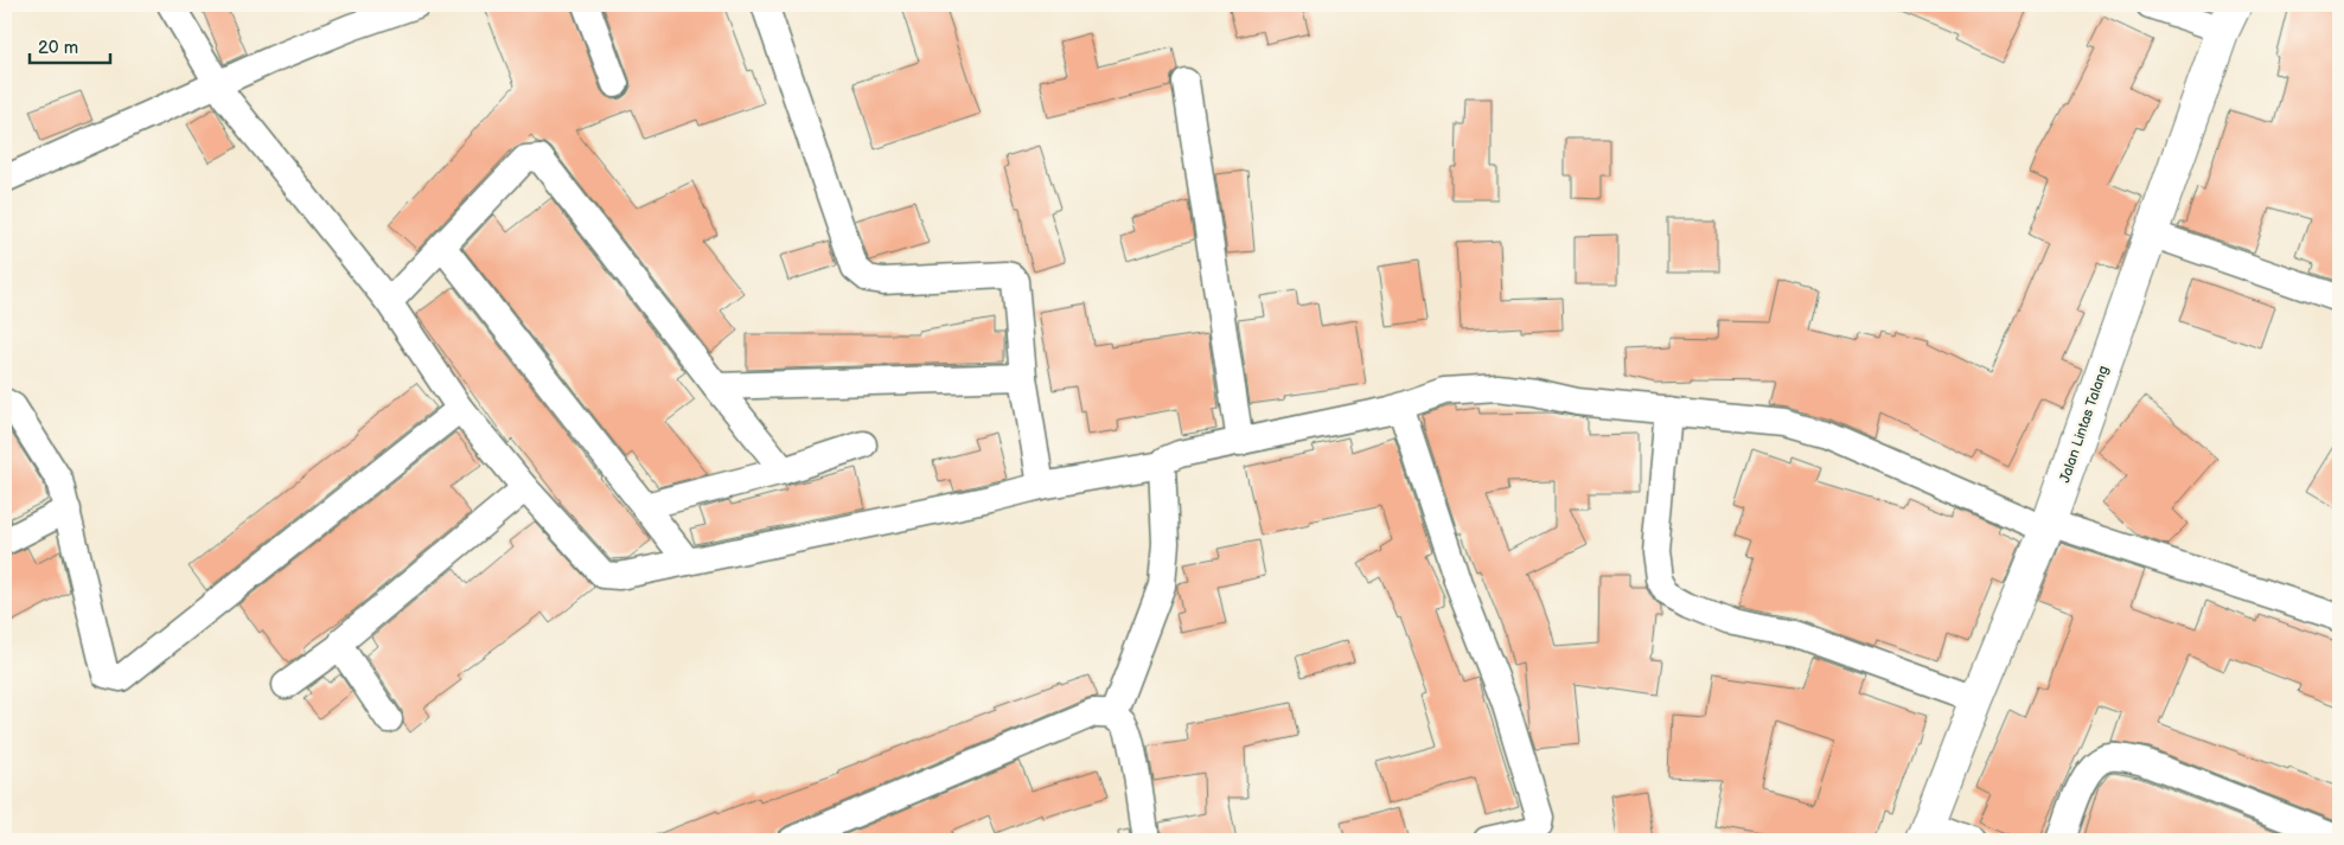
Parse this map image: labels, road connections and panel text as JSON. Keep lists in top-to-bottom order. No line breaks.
{"streets":{"street":["Jalan Lintas Talang"]},"scale_bar":"20 m"}
